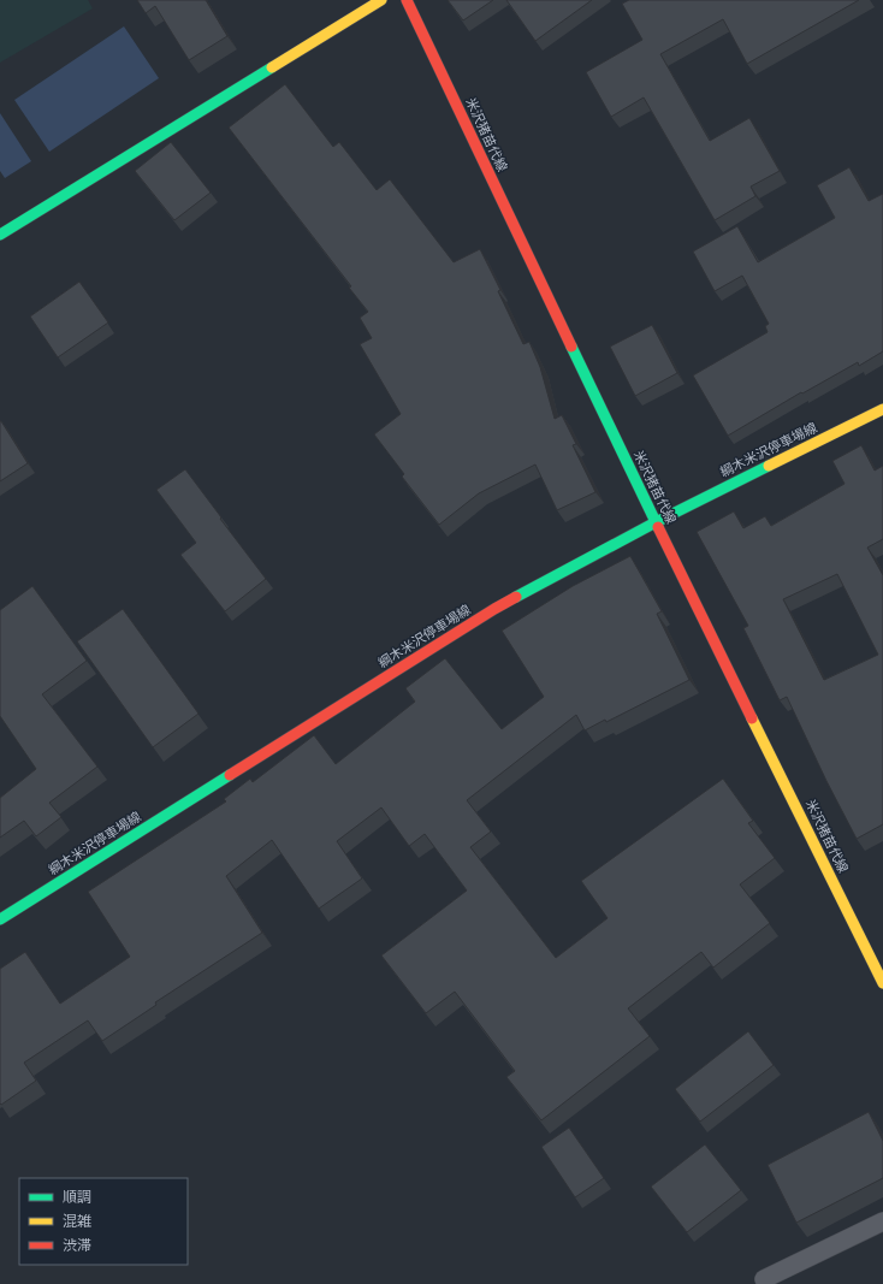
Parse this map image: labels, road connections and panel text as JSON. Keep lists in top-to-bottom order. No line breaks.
{"streets":{"main road":["米沢猪苗代線","綱木米沢停車場線"]},"crossings":[["米沢猪苗代線","綱木米沢停車場線"]],"legend":["順調","混雑","渋滞"]}
